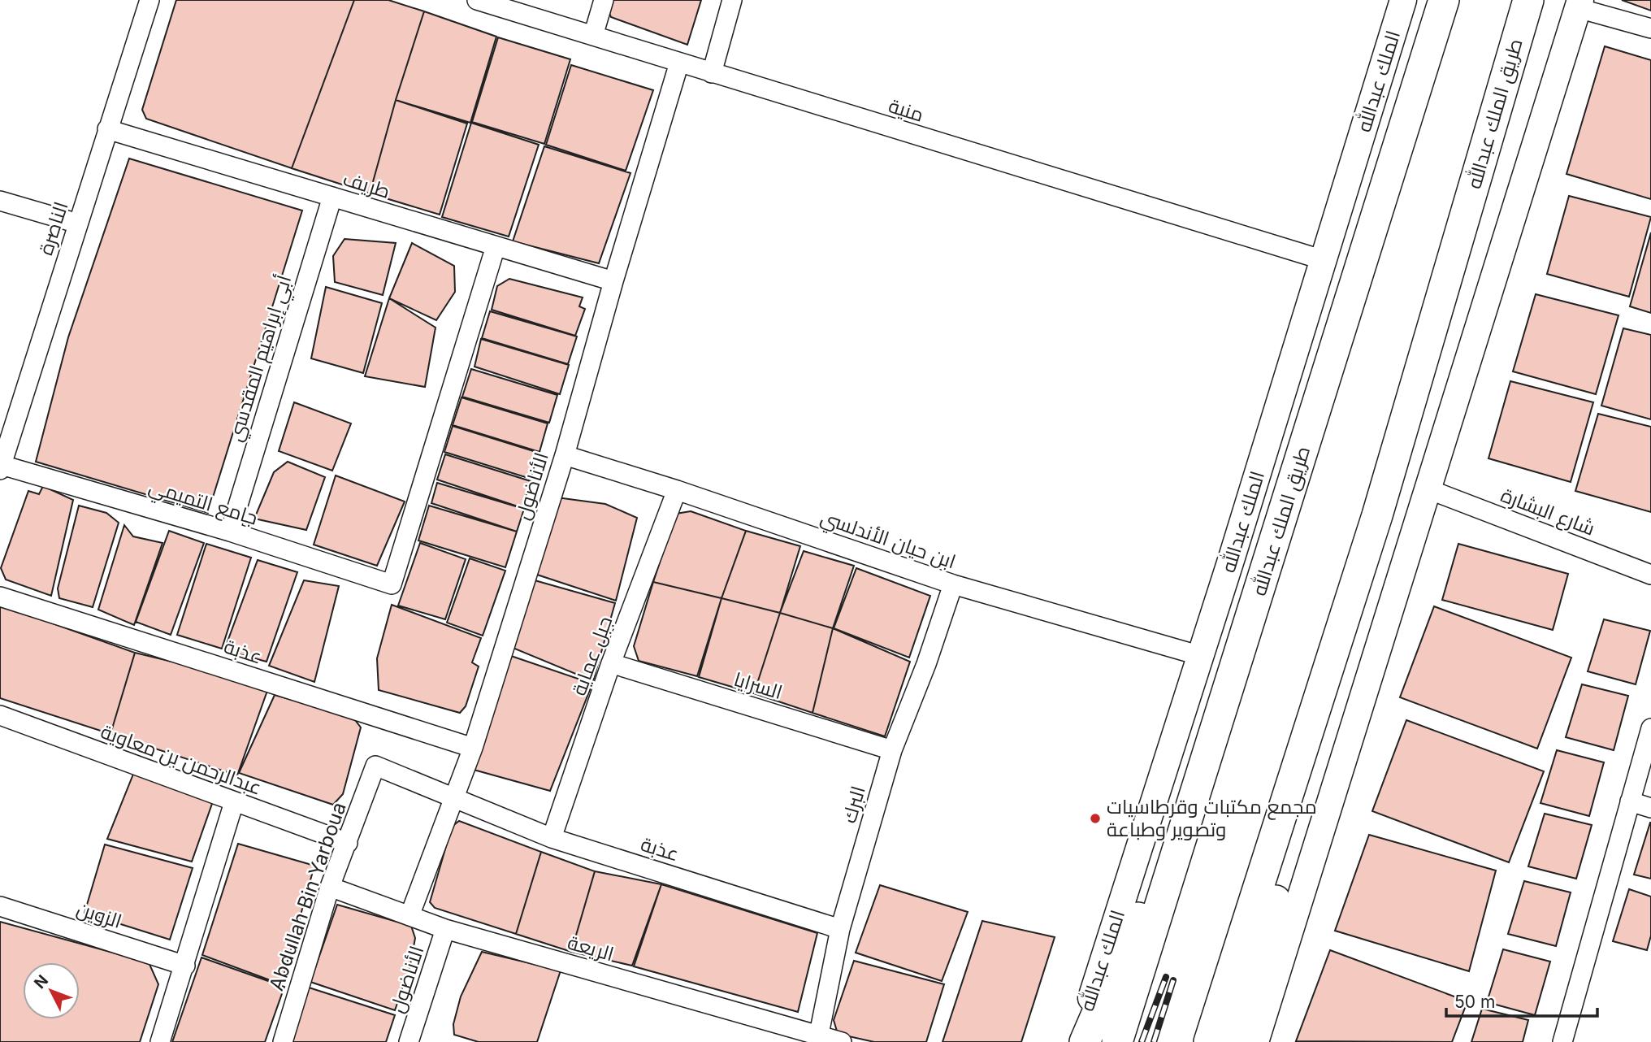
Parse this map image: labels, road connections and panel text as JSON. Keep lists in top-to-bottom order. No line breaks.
{"streets":{"highway":["طريق الملك عبدالله"],"main road":["الملك عبدالله"],"street":["منية","طريف","الناصرة","أبي إبراهيم المقدسي","الأناضول","جامع التميمي","شارع البشارة","ابن حيان الأندلسي","عذبة","جبل عماية","السرايا","عبدالرحمن بن معاوية","البرك","Abdullah Bin Yarboua","الزوين","الريعة"]},"crossings":[["الملك عبدالله","منية"],["الملك عبدالله","ابن حيان الأندلسي"],["منية","الأناضول"],["طريف","الناصرة"],["طريف","أبي إبراهيم المقدسي"],["طريف","الأناضول"],["طريف","جامع التميمي"],["الناصرة","جامع التميمي"],["أبي إبراهيم المقدسي","جامع التميمي"],["الأناضول","ابن حيان الأندلسي"],["الأناضول","عذبة"],["الأناضول","الريعة"],["ابن حيان الأندلسي","جبل عماية"],["ابن حيان الأندلسي","البرك"],["عذبة","جبل عماية"],["عذبة","البرك"],["عذبة","Abdullah Bin Yarboua"],["جبل عماية","السرايا"],["السرايا","البرك"],["عبدالرحمن بن معاوية","Abdullah Bin Yarboua"],["البرك","الريعة"],["Abdullah Bin Yarboua","الريعة"]],"places":["مجمع مكتبات وقرطاسيات وتصوير وطباعة"],"scale_bar":"50 m","north":"top left"}
